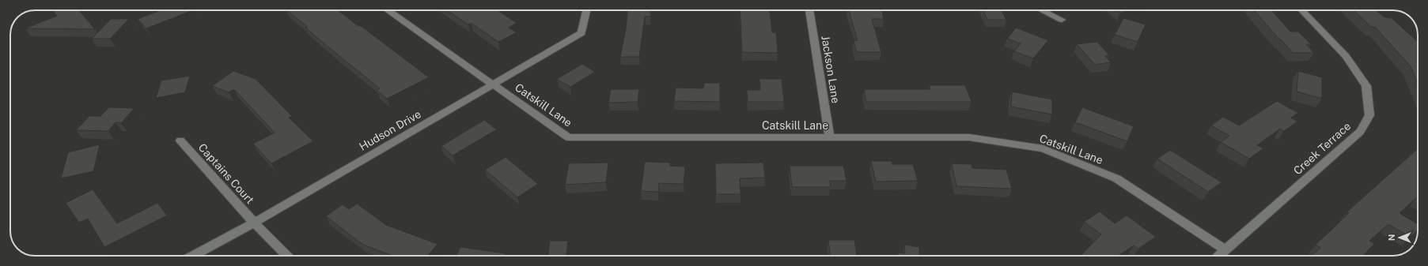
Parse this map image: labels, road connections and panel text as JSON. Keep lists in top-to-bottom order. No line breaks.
{"streets":{"street":["Jackson Lane","Catskill Lane","Hudson Drive","Creek Terrace","Captains Court"]},"crossings":[["Jackson Lane","Catskill Lane"],["Catskill Lane","Hudson Drive"],["Catskill Lane","Creek Terrace"],["Hudson Drive","Captains Court"]],"north":"left"}
